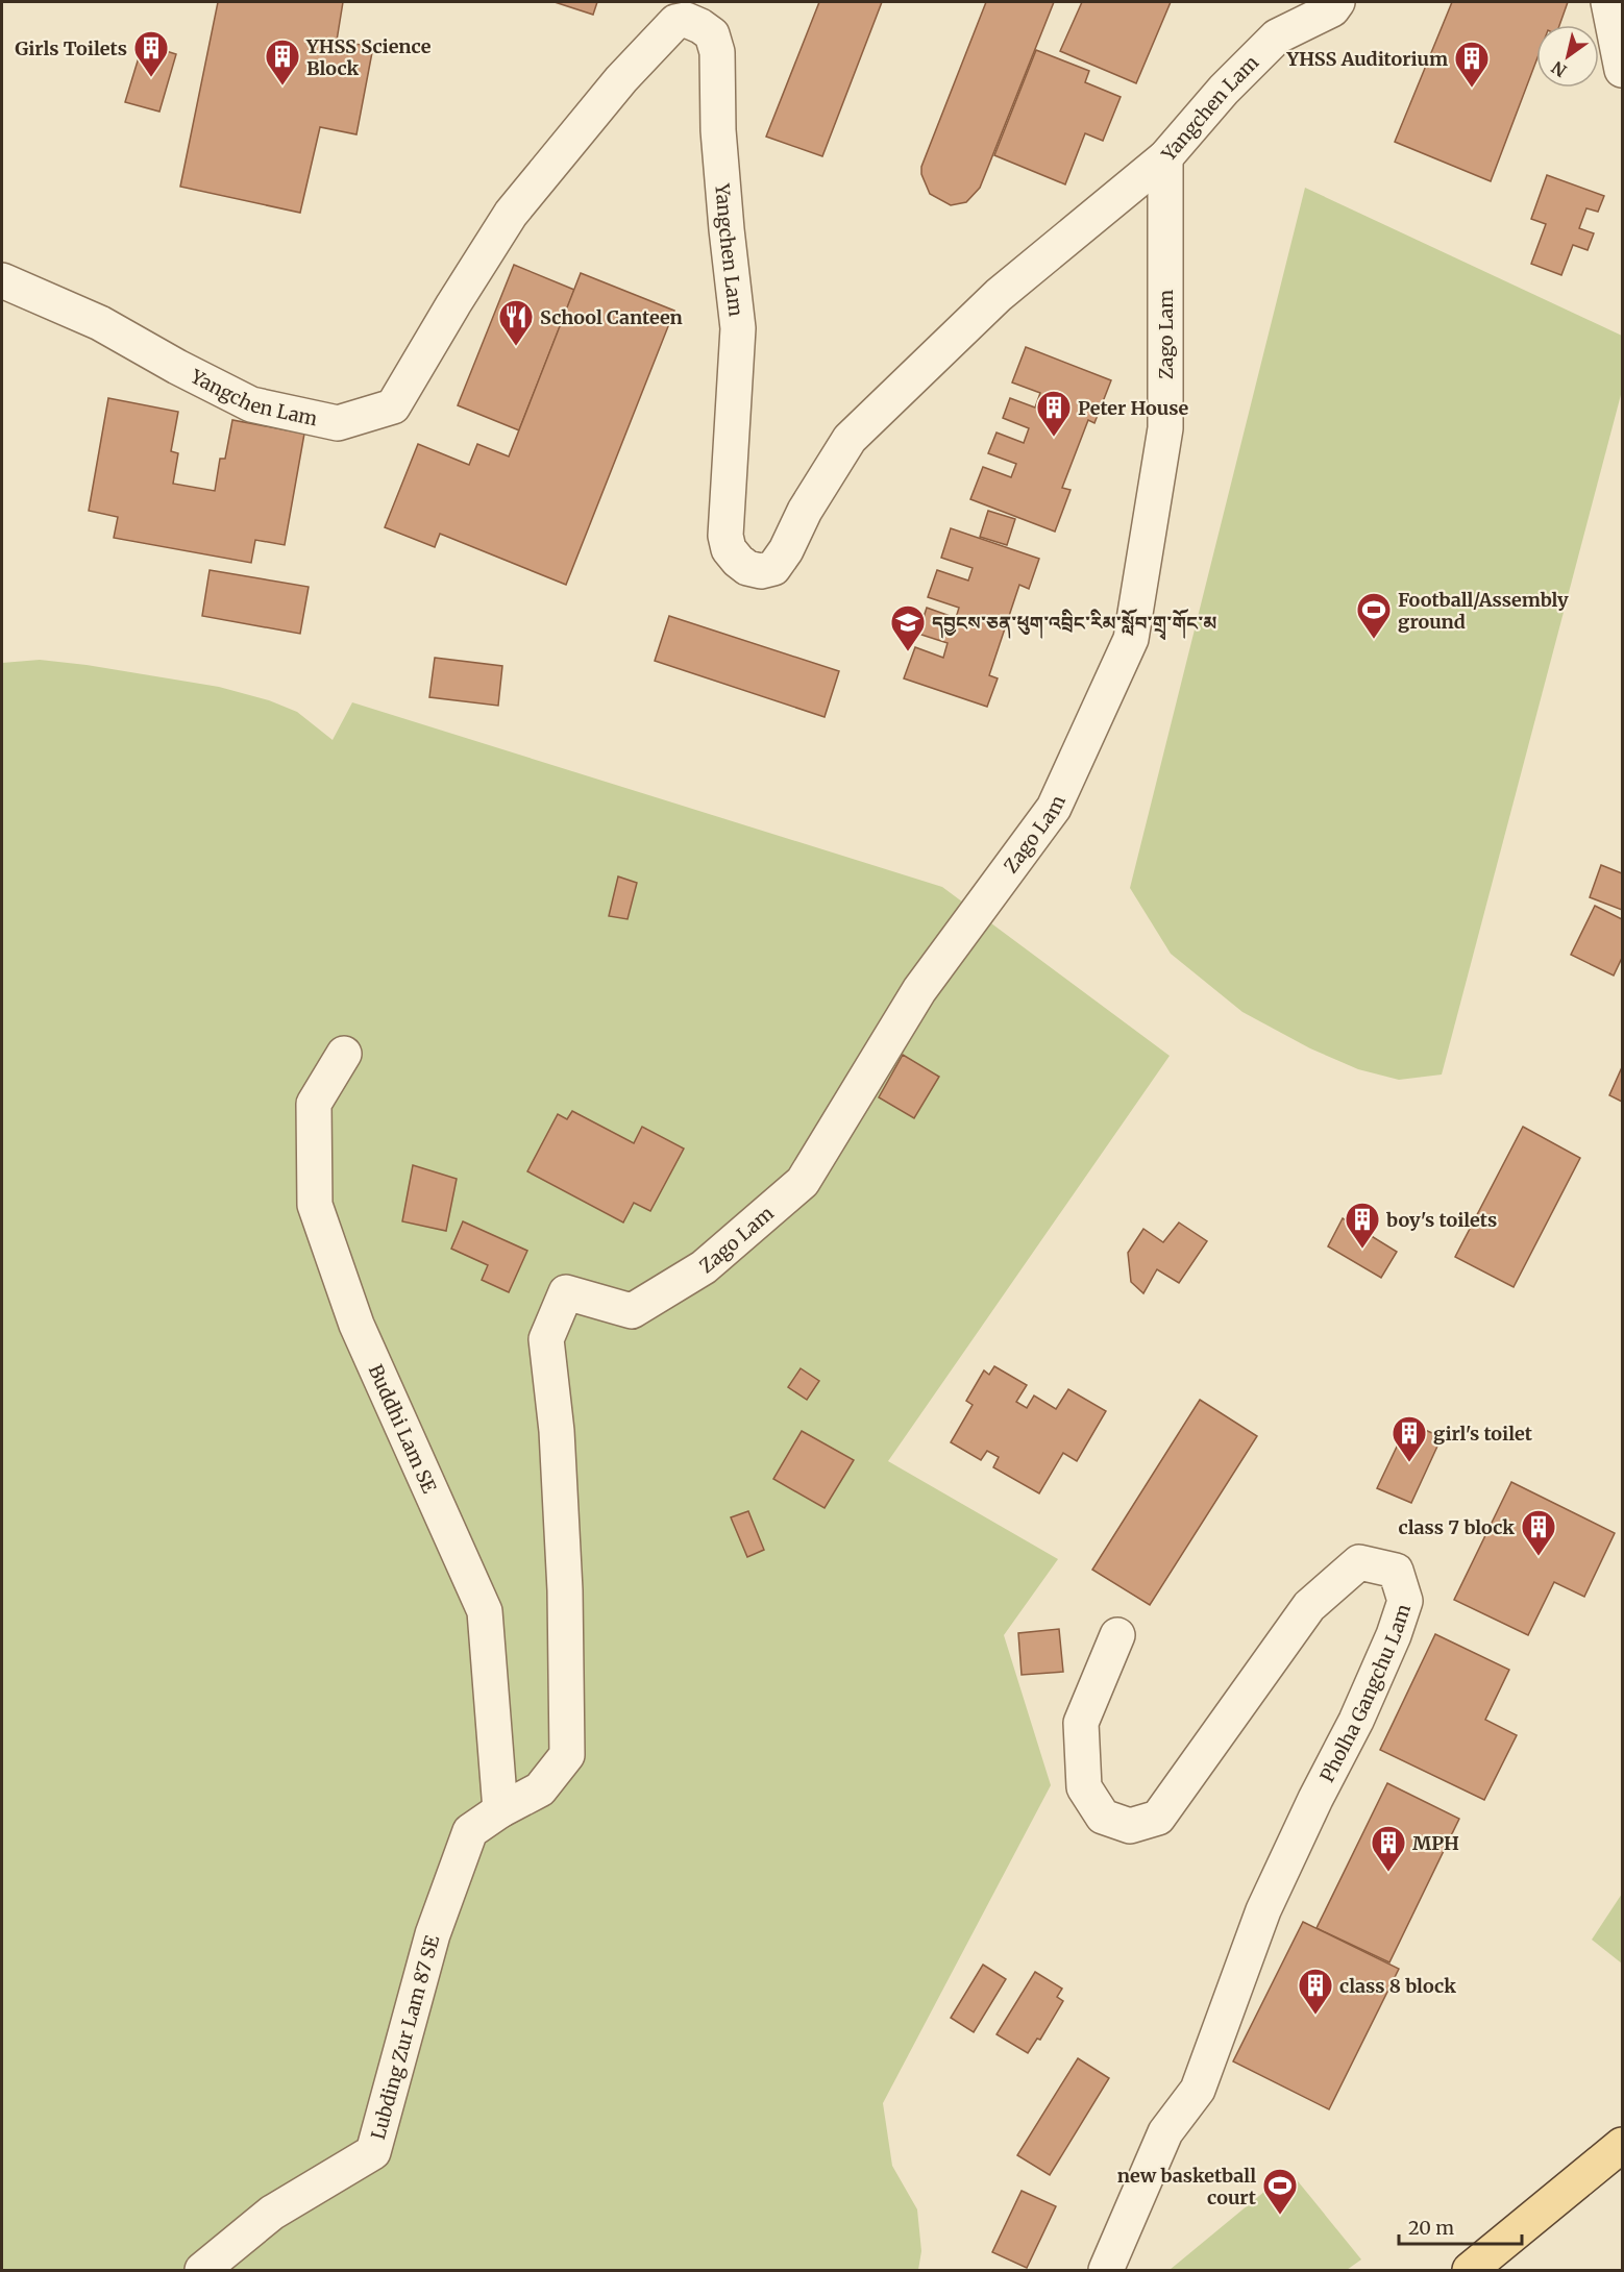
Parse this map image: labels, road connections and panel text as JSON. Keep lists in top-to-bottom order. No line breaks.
{"streets":{"street":["Yangchen Lam","Zago Lam","Buddhi Lam SE","Pholha Gangchu Lam","Lubding Zur Lam 87 SE"]},"crossings":[["Yangchen Lam","Zago Lam"],["Zago Lam","Buddhi Lam SE"],["Zago Lam","Lubding Zur Lam 87 SE"],["Buddhi Lam SE","Lubding Zur Lam 87 SE"]],"places":{"building":["Girls Toilets","YHSS Science Block","YHSS Auditorium","Peter House","boy's toilets","girl's toilet","class 7 block","MPH","class 8 block"],"restaurant":["School Canteen"],"sports":["Football/Assembly ground","new basketball court"],"school or university":["དབྱངས་ཅན་ཕུག་འབྲིང་རིམ་སློབ་གྲྭ་གོང་མ"]},"scale_bar":"20 m","north":"bottom left"}
